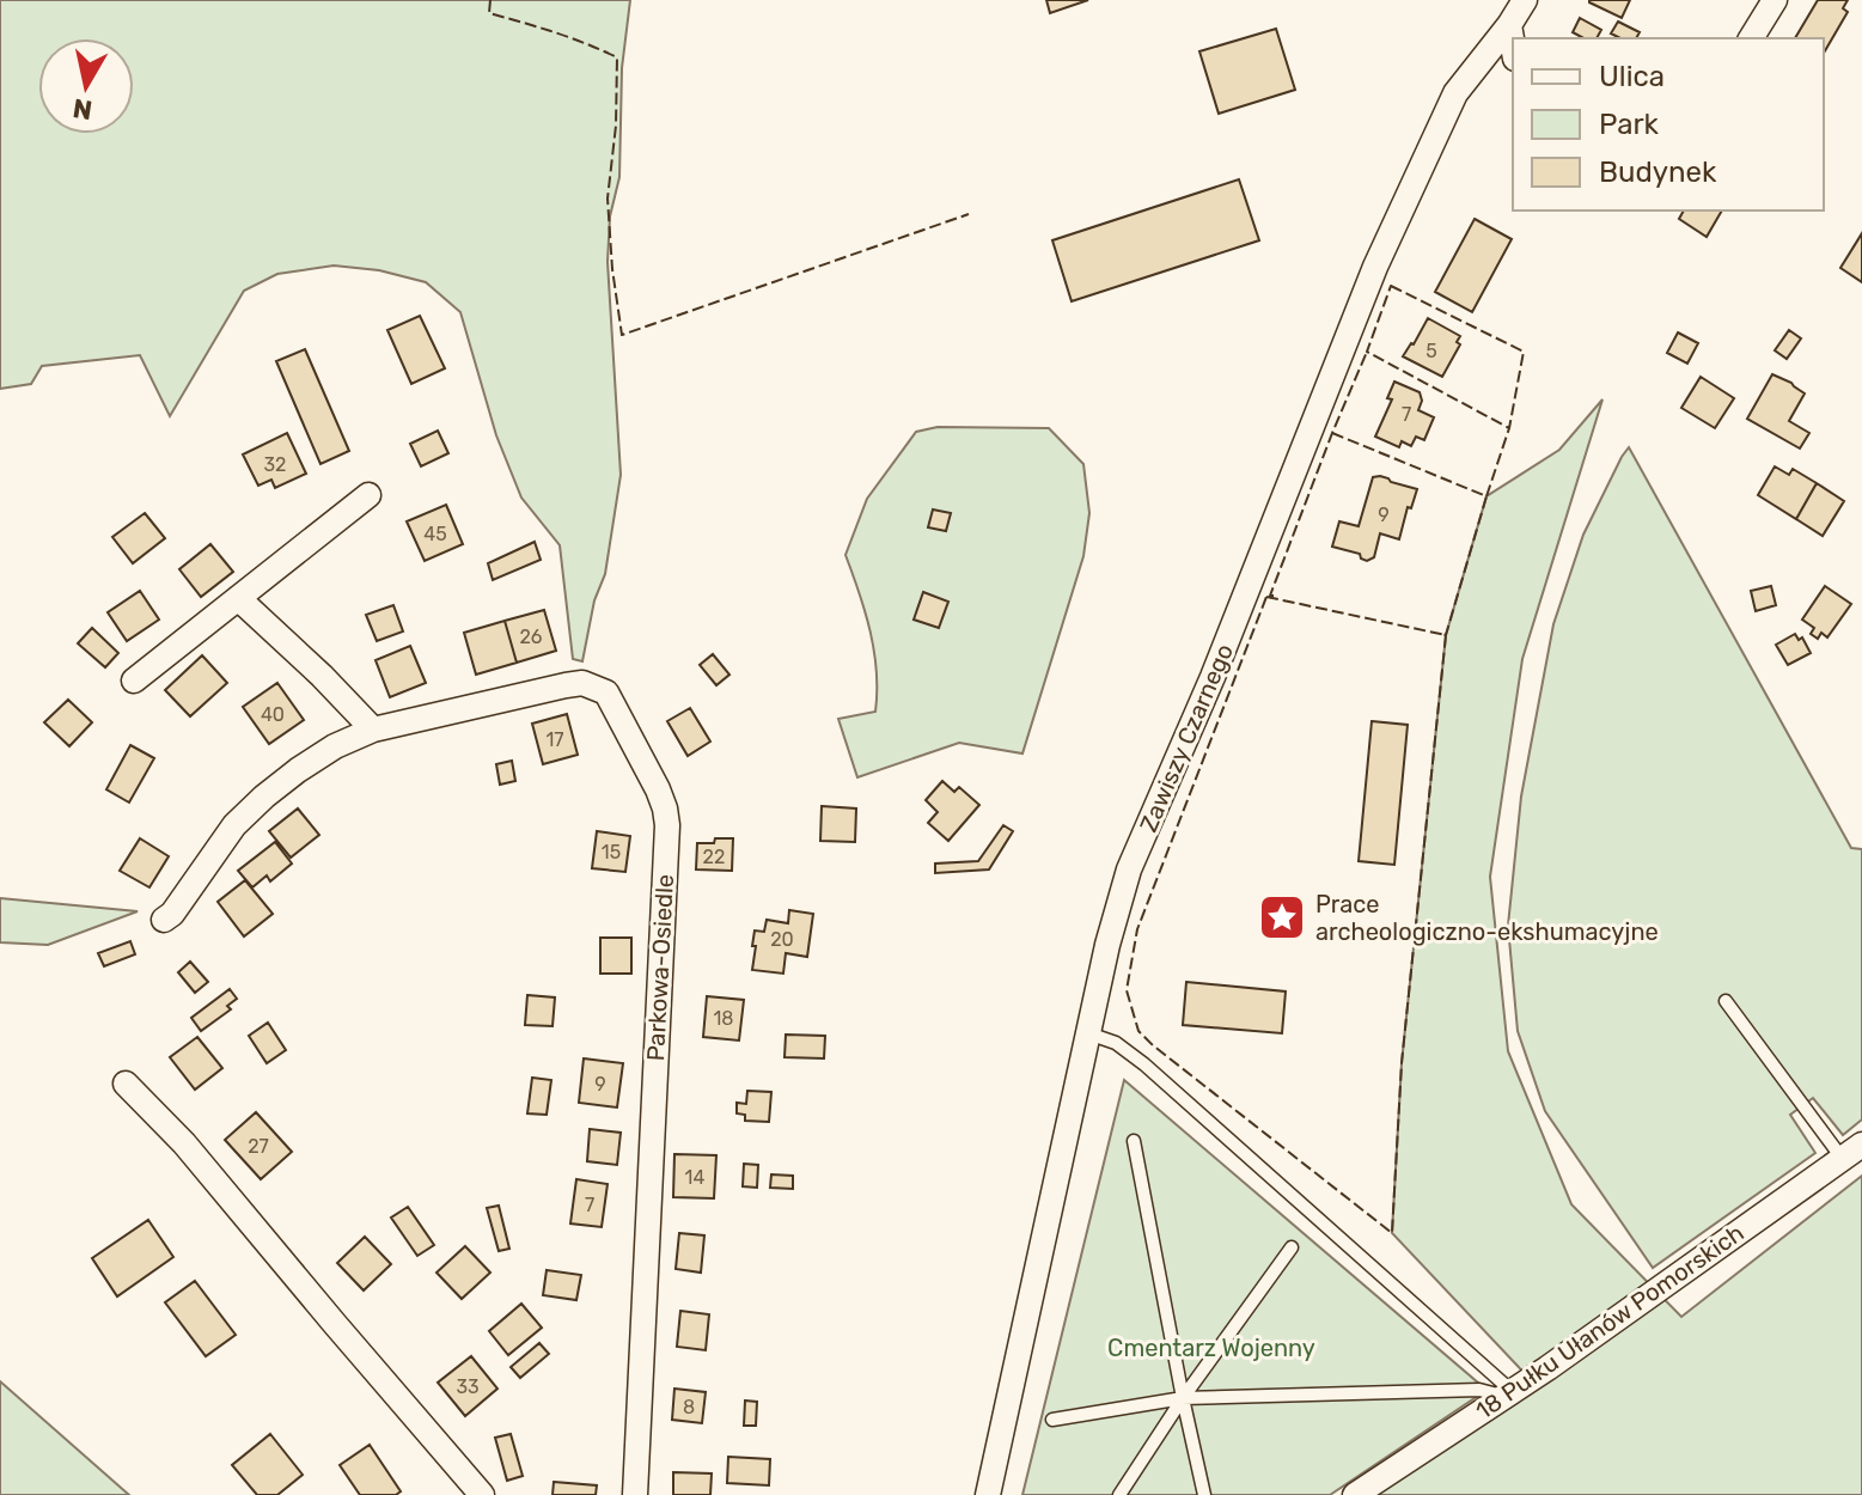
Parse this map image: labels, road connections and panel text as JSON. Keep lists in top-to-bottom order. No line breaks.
{"streets":{"street":["Zawiszy Czarnego","Parkowa-Osiedle","18 Pułku Ułanów Pomorskich"]},"parks":["Cmentarz Wojenny"],"places":{"place":["Prace archeologiczno-ekshumacyjne"]},"house_numbers":["5","7","32","9","45","26","40","17","15","22","20","18","9","27","14","7","33","8"],"legend":["Ulica","Park","Budynek"],"north":"bottom"}
